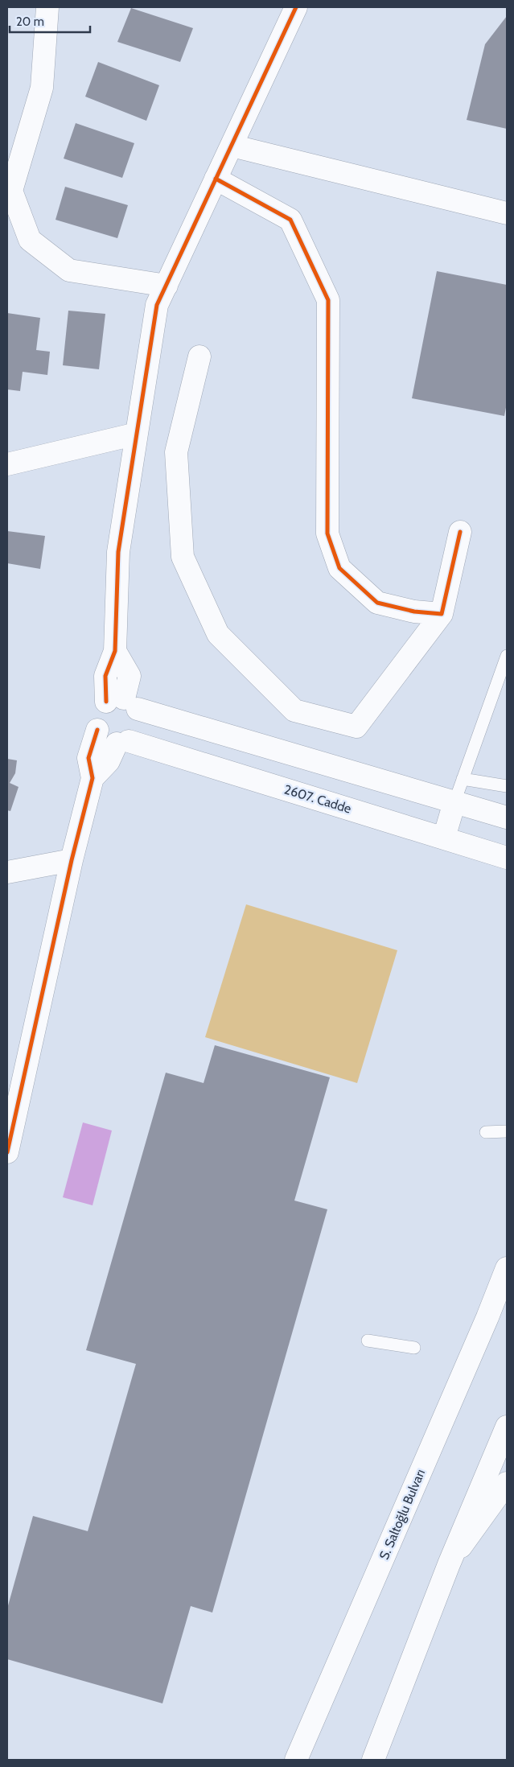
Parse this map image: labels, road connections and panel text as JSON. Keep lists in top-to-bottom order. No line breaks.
{"streets":{"street":["2607. Cadde","S. Saltoğlu Bulvarı"]},"scale_bar":"20 m"}
